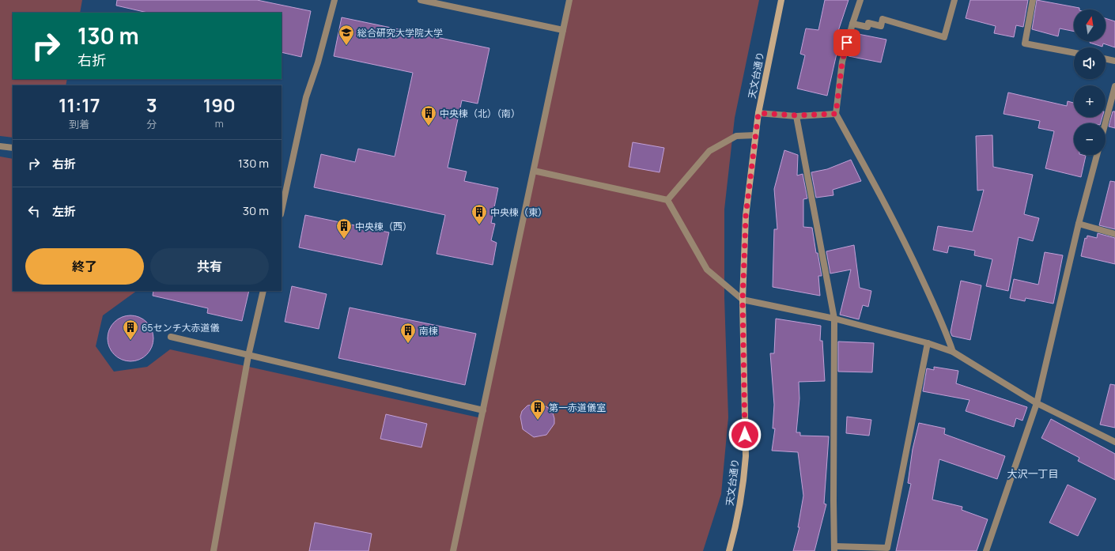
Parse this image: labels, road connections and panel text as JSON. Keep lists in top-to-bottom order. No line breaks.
{"streets":{"main road":["天文台通り"]},"districts":["大沢一丁目"],"places":{"school or university":["総合研究大学院大学"],"building":["中央棟（北）（南）","中央棟（東）","中央棟（西）","65センチ大赤道儀","南棟","第一赤道儀室"]},"north":"top","page":{"map_buttons":["+","−"],"turn":["130 m","右折"],"eta":["11:17","到着","3","分","190","m"],"list":[{"name":"右折","value":"130 m"},{"name":"左折","value":"30 m"}],"buttons":["終了","共有"]}}
